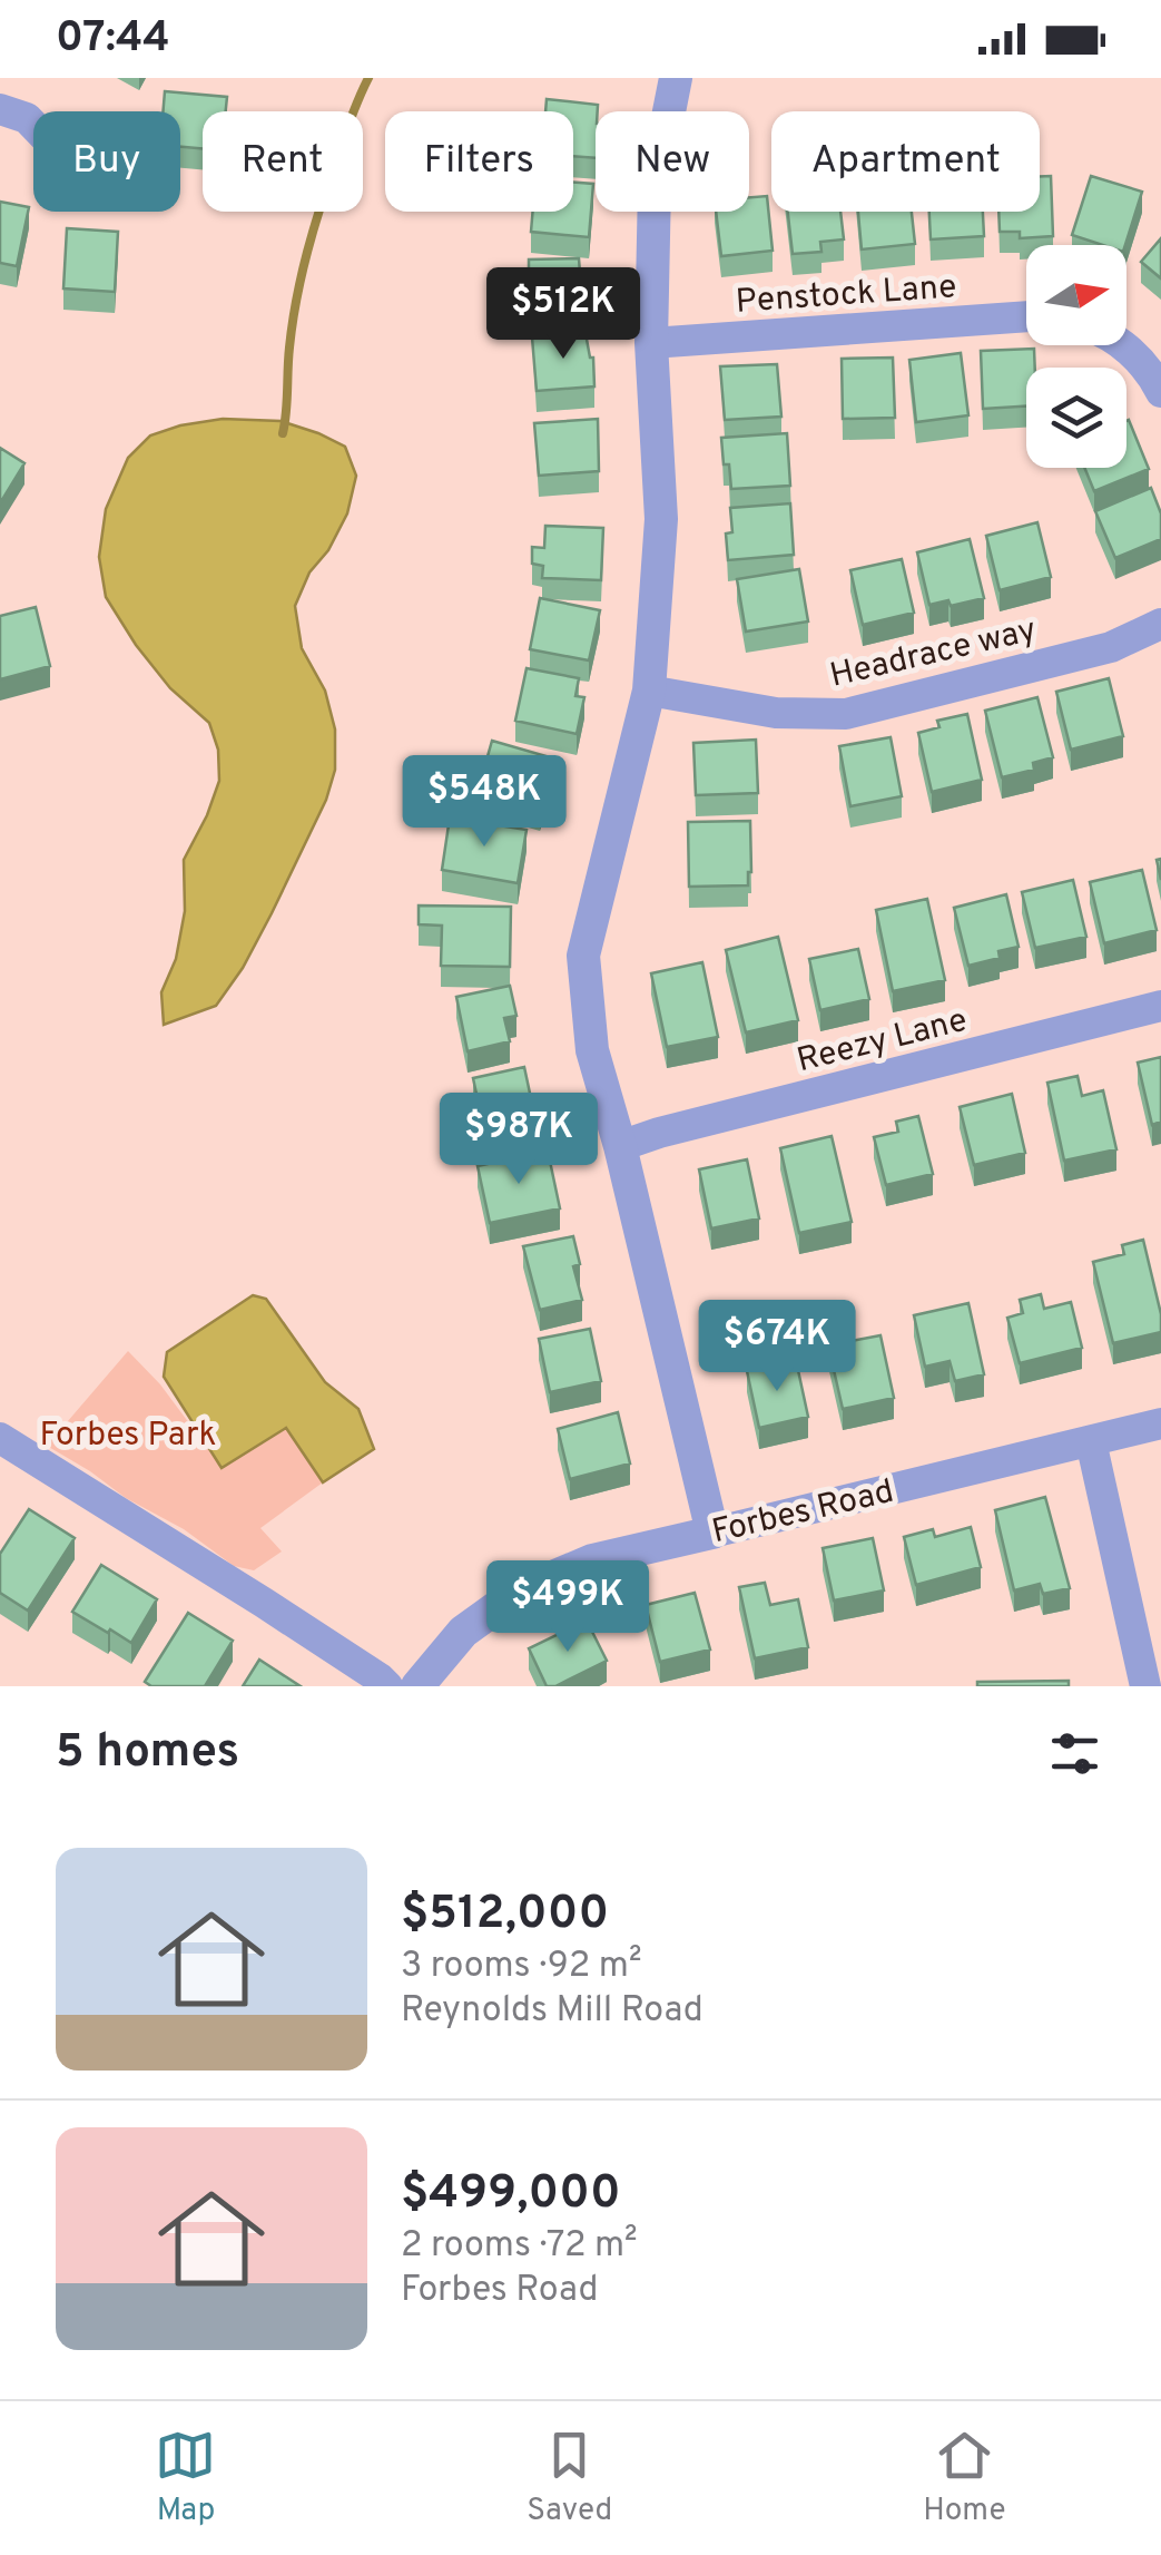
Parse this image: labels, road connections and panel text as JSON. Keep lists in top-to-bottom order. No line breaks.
{"streets":{"street":["Penstock Lane","Headrace way","Reezy Lane","Forbes Road"]},"parks":["Forbes Park"],"north":"right","page":{"status":"07:44","chip":["Buy","Rent","Filters","New","Apartment"],"price":["$512K","$548K","$987K","$674K","$499K"],"heading":"5 homes","list":[{"name":"$512,000","note":"3 rooms · 92 m² · Reynolds Mill Road"},{"name":"$499,000","note":"2 rooms · 72 m² · Forbes Road"}],"tabs":["Map","Saved","Home"]}}
